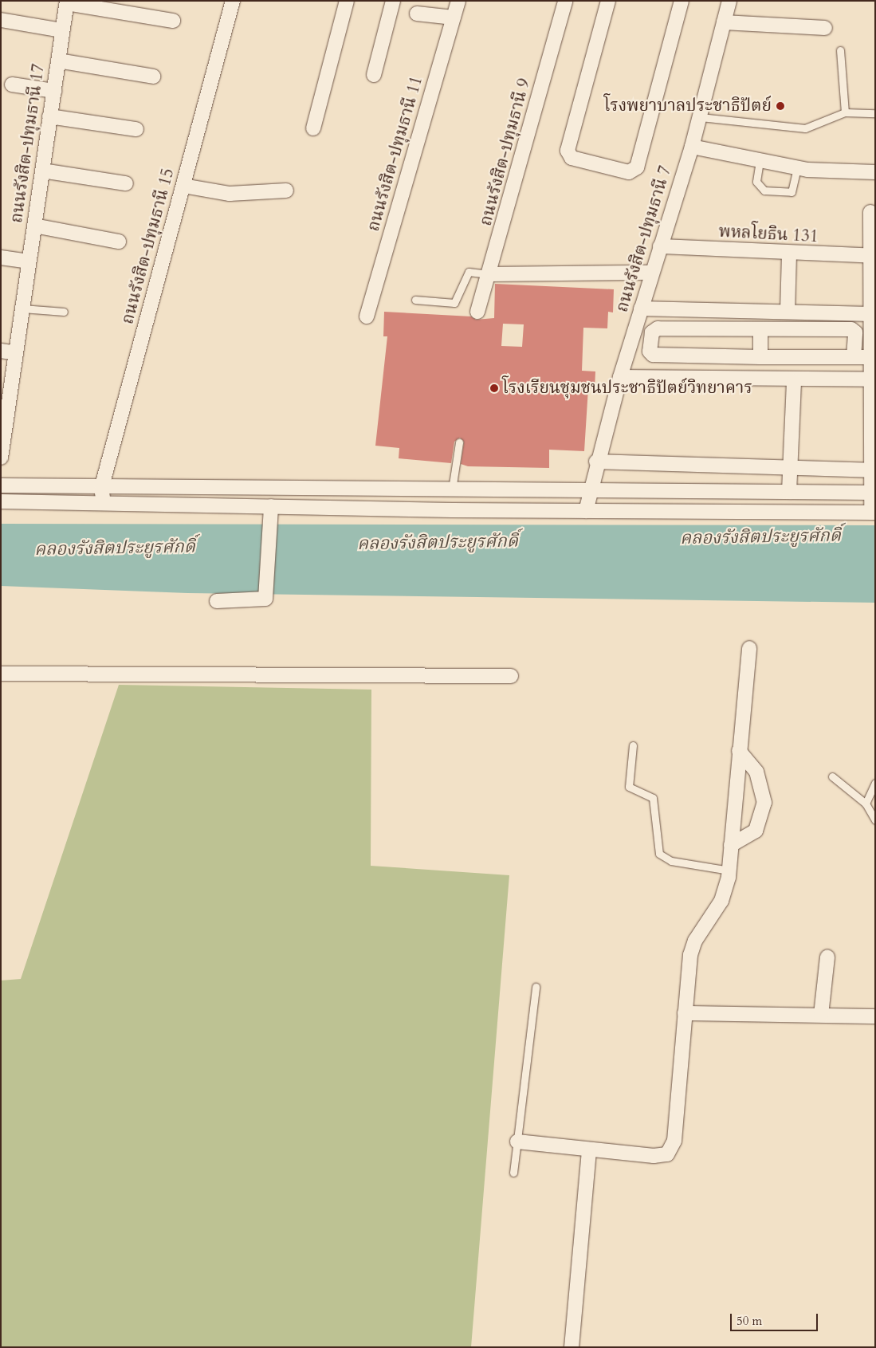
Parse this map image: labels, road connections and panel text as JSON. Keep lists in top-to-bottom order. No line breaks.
{"streets":{"street":["ถนนรังสิต-ปทุมธานี 17","ถนนรังสิต-ปทุมธานี 9","ถนนรังสิต-ปทุมธานี 11","พหลโยธิน 131","ถนนรังสิต-ปทุมธานี 7","ถนนรังสิต-ปทุมธานี 15"]},"crossings":[["พหลโยธิน 131","ถนนรังสิต-ปทุมธานี 7"]],"water":["คลองรังสิตประยูรศักดิ์"],"places":["โรงพยาบาลประชาธิปัตย์","โรงเรียนชุมชนประชาธิปัตย์วิทยาคาร"],"scale_bar":"50 m"}
